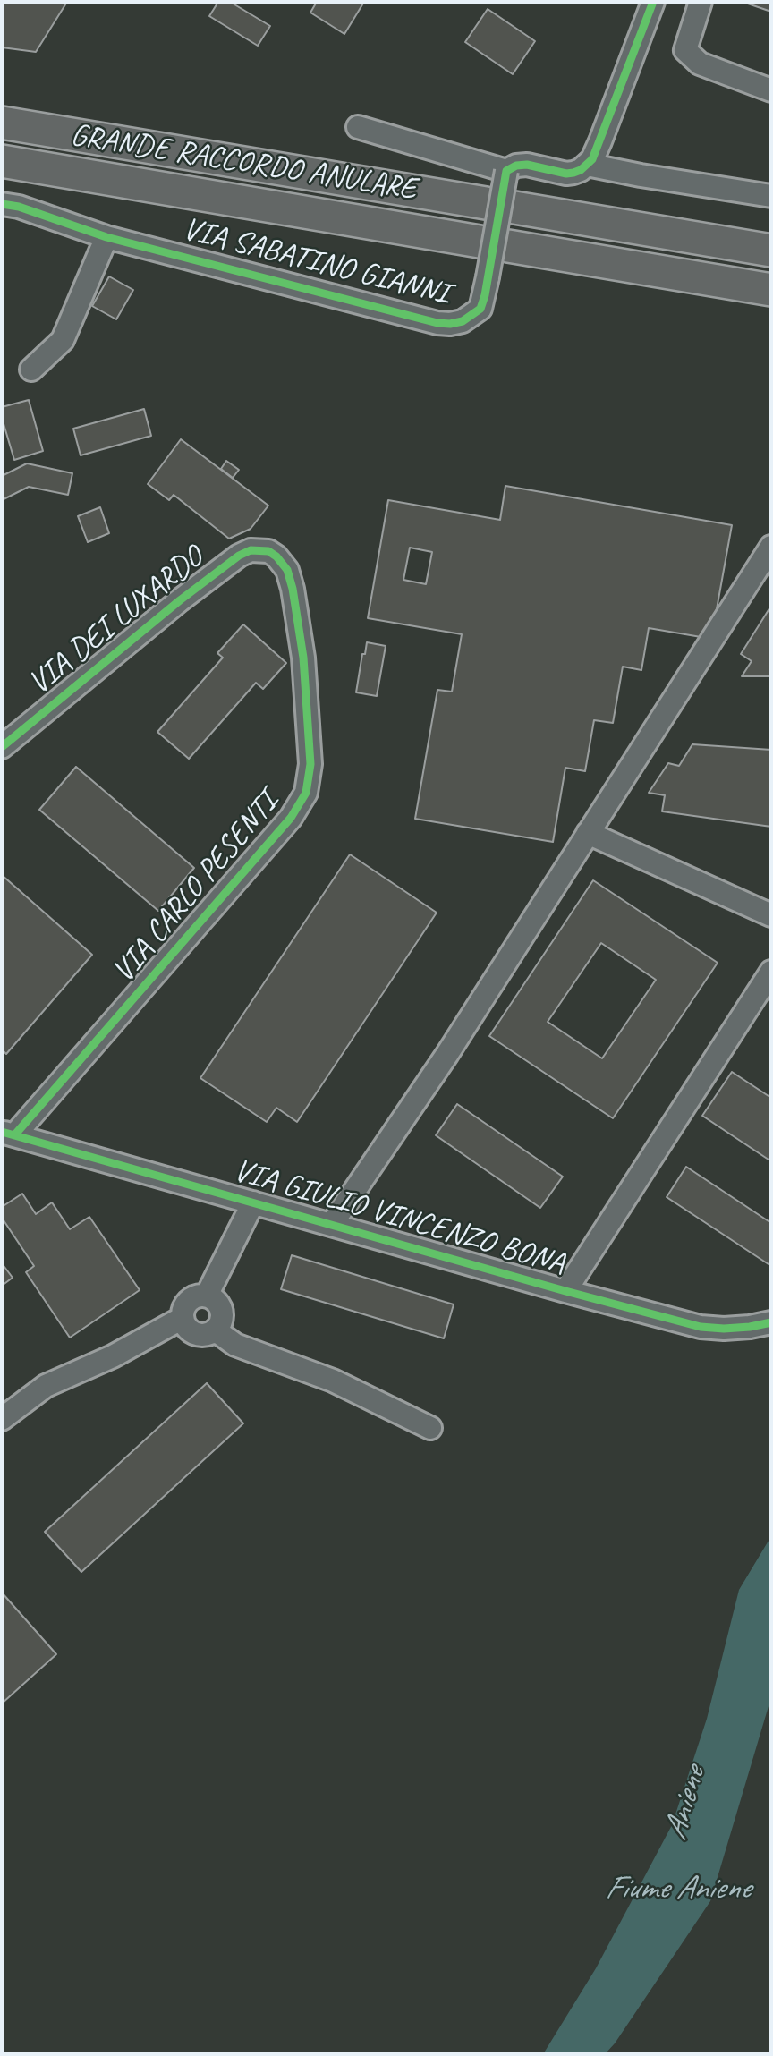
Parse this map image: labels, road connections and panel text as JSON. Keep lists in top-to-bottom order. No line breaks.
{"streets":{"highway":["GRANDE RACCORDO ANULARE"],"street":["VIA SABATINO GIANNI","VIA DEI LUXARDO","VIA CARLO PESENTI","VIA GIULIO VINCENZO BONA"]},"crossings":[["VIA DEI LUXARDO","VIA CARLO PESENTI"],["VIA CARLO PESENTI","VIA GIULIO VINCENZO BONA"]],"water":["Aniene","Fiume Aniene"]}
